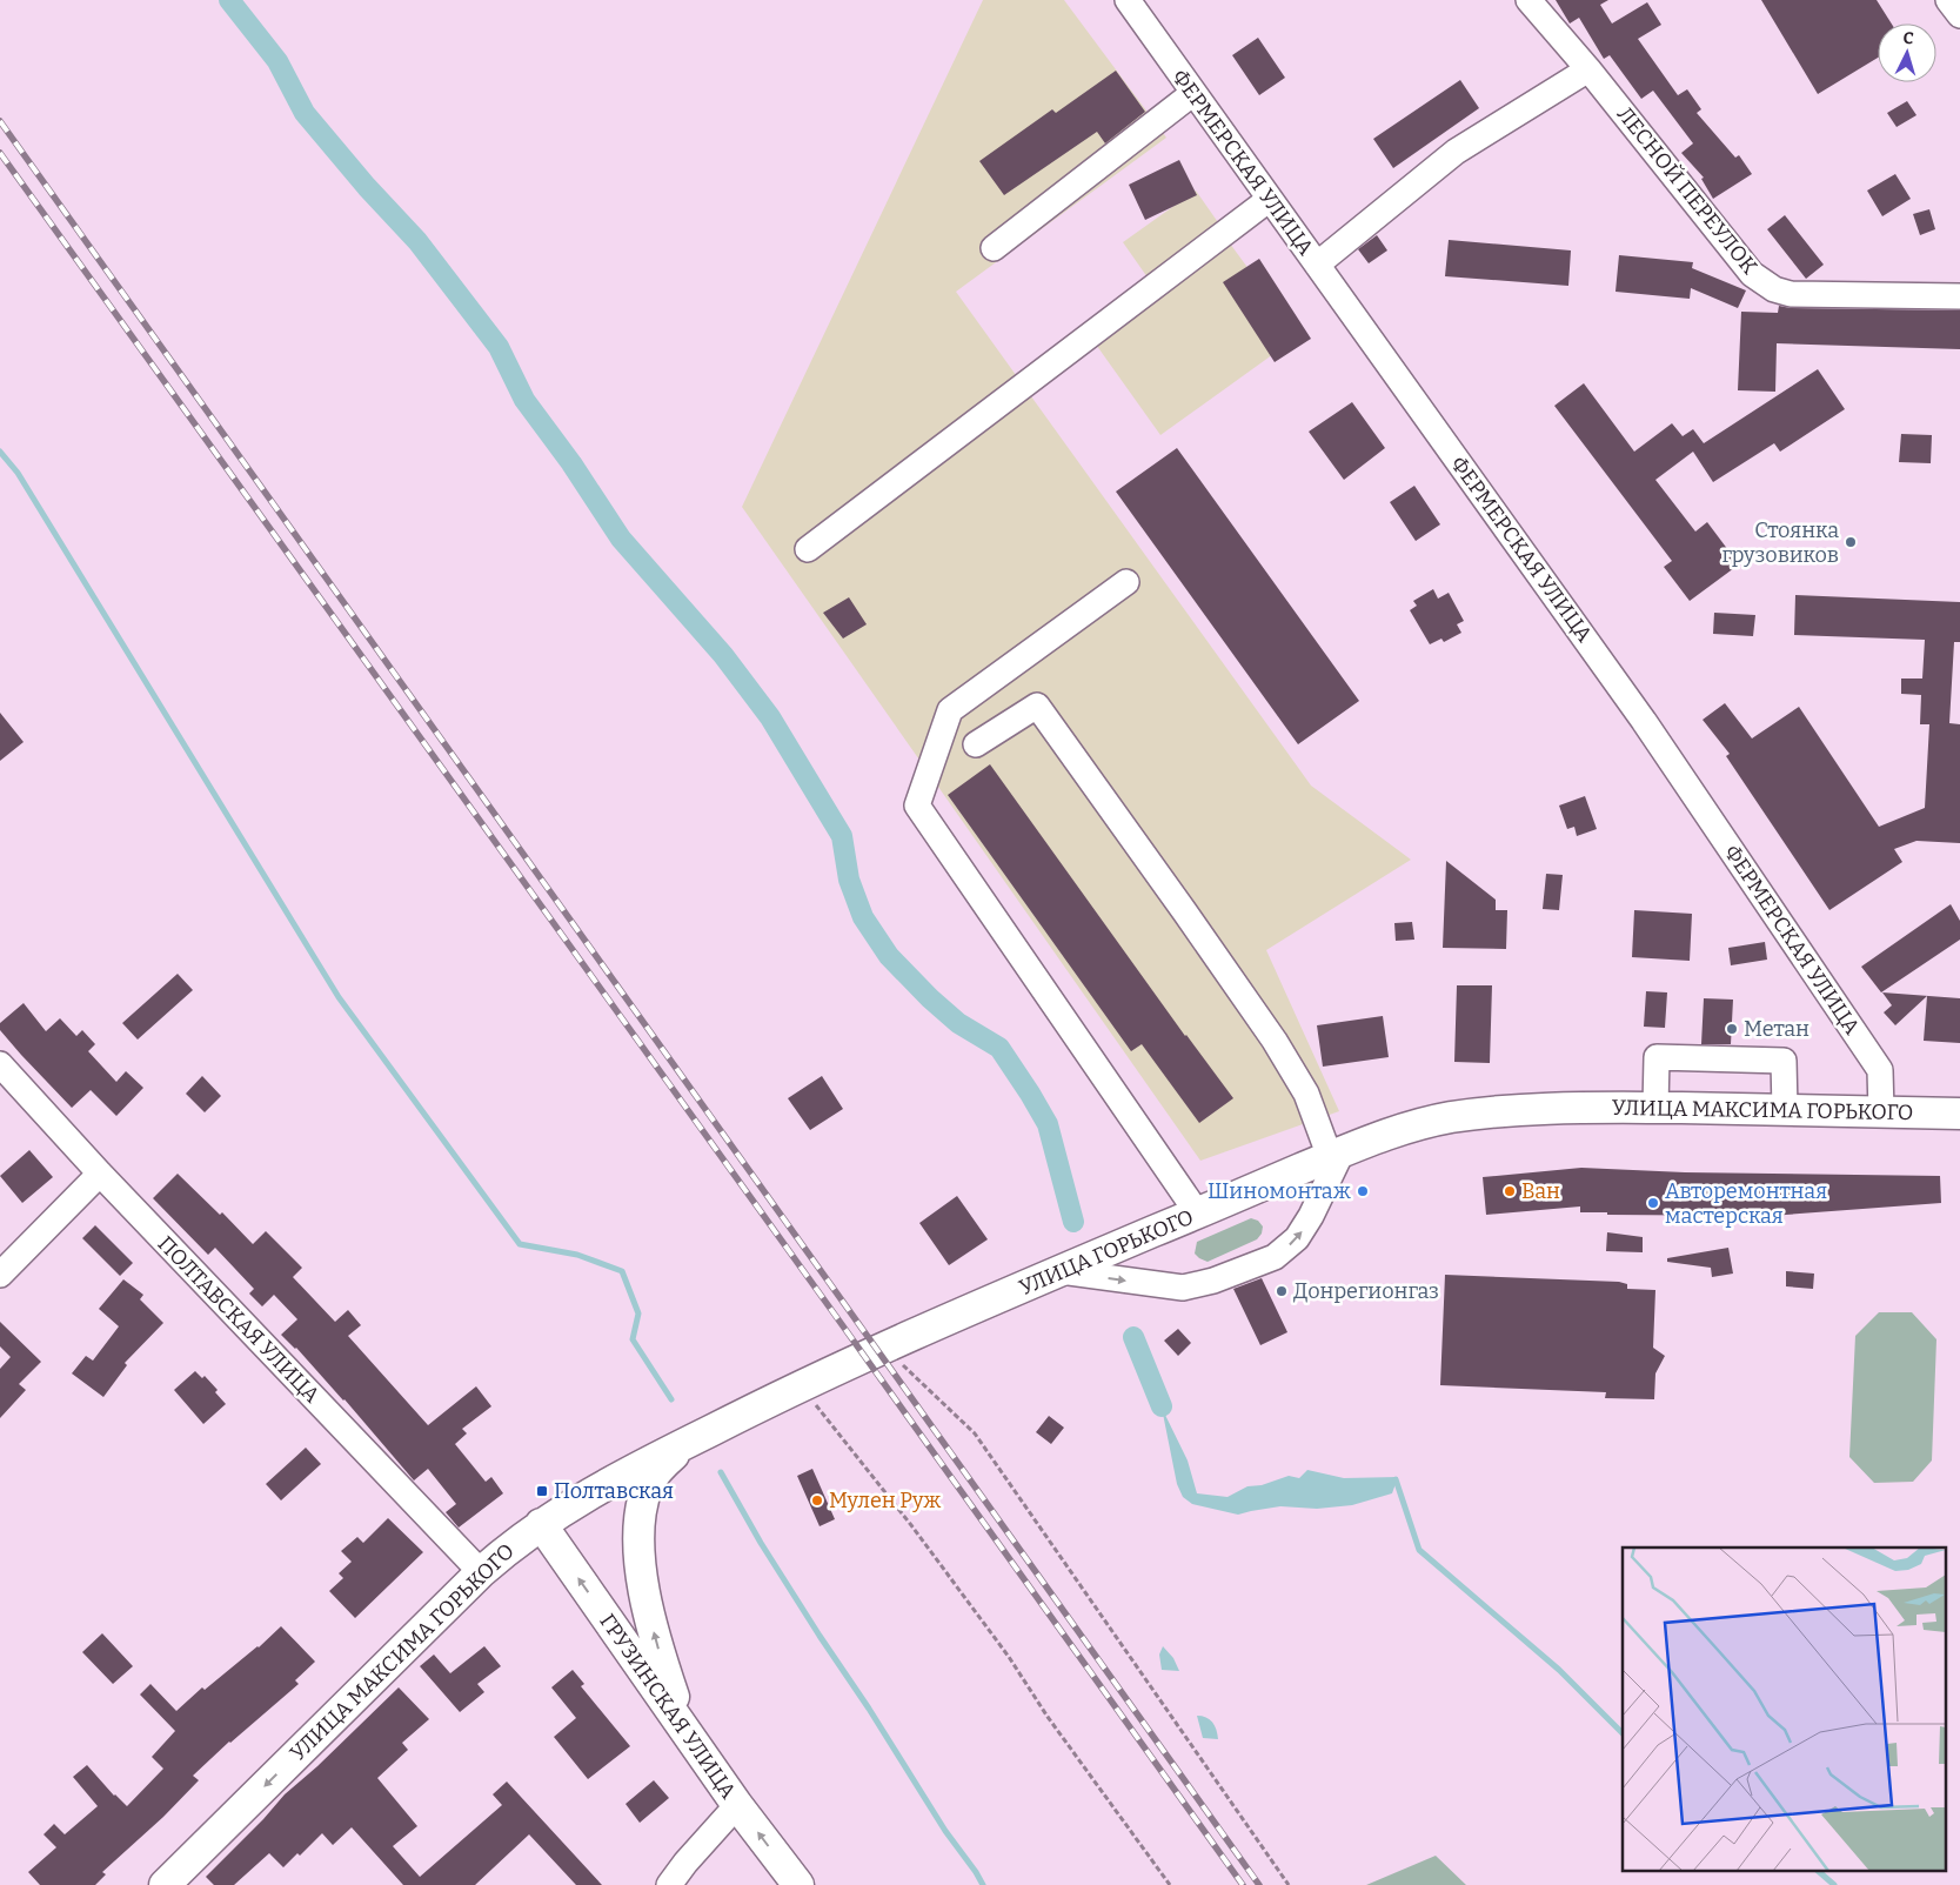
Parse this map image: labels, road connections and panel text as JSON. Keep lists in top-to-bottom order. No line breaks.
{"streets":{"main road":["УЛИЦА МАКСИМА ГОРЬКОГО","УЛИЦА ГОРЬКОГО","ГРУЗИНСКАЯ УЛИЦА"],"street":["ФЕРМЕРСКАЯ УЛИЦА","ЛЕСНОЙ ПЕРЕУЛОК","ПОЛТАВСКАЯ УЛИЦА"]},"crossings":[["ФЕРМЕРСКАЯ УЛИЦА","УЛИЦА МАКСИМА ГОРЬКОГО"],["УЛИЦА МАКСИМА ГОРЬКОГО","УЛИЦА ГОРЬКОГО"],["УЛИЦА МАКСИМА ГОРЬКОГО","ПОЛТАВСКАЯ УЛИЦА"],["УЛИЦА МАКСИМА ГОРЬКОГО","ГРУЗИНСКАЯ УЛИЦА"]],"one_way":["УЛИЦА МАКСИМА ГОРЬКОГО","ГРУЗИНСКАЯ УЛИЦА"],"places":{"other":["Стоянка грузовиков","Метан","Шиномонтаж","Ван","Авторемонтная мастерская","Донрегионгаз","Мулен Руж"],"transit":["Полтавская"]},"north":"top"}
